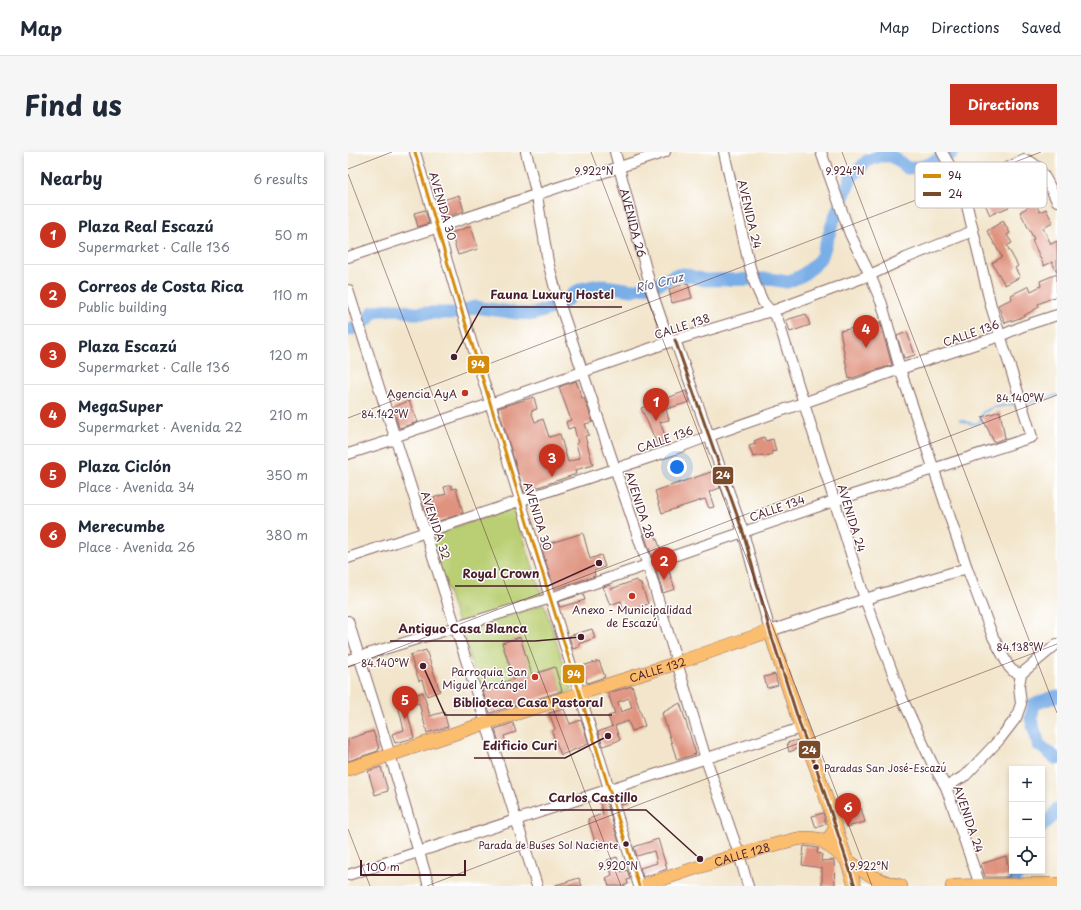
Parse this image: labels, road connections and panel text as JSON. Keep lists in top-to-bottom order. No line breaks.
{"streets":{"main road":["CALLE 132","CALLE 128"],"street":["AVENIDA 30","AVENIDA 24","AVENIDA 26","CALLE 138","CALLE 136","AVENIDA 28","CALLE 134","AVENIDA 32"]},"crossings":[["AVENIDA 30","CALLE 138"],["AVENIDA 30","CALLE 136"],["AVENIDA 30","CALLE 134"],["AVENIDA 30","CALLE 132"],["AVENIDA 24","CALLE 138"],["AVENIDA 24","CALLE 136"],["AVENIDA 24","CALLE 134"],["AVENIDA 24","CALLE 132"],["AVENIDA 26","CALLE 138"],["CALLE 138","AVENIDA 28"],["CALLE 138","AVENIDA 32"],["CALLE 136","AVENIDA 28"],["CALLE 136","CALLE 134"],["CALLE 136","AVENIDA 32"],["AVENIDA 28","CALLE 134"],["AVENIDA 28","CALLE 132"],["AVENIDA 28","CALLE 128"],["CALLE 134","AVENIDA 32"],["AVENIDA 32","CALLE 132"]],"water":["Río Cruz"],"places":["Fauna Luxury Hostel","Agencia AyA","Royal Crown","Anexo - Municipalidad de Escazú","Antiguo Casa Blanca","Biblioteca Casa Pastoral","Parroquia San Miguel Arcángel","Edificio Curi","Paradas San José-Escazú","Parada de Buses Sol Naciente","Carlos Castillo"],"lines":["transit line 94","transit line 24"],"legend":["94","24"],"scale_bar":"100 m","page":{"header":"Map","nav":["Map","Directions","Saved"],"title":"Find us","buttons":"Directions","heading":["Nearby","6 results"],"list":[{"mark":"1","name":"Plaza Real Escazú","note":"Supermarket · Calle 136","value":"50 m"},{"mark":"2","name":"Correos de Costa Rica","note":"Public building","value":"110 m"},{"mark":"3","name":"Plaza Escazú","note":"Supermarket · Calle 136","value":"120 m"},{"mark":"4","name":"MegaSuper","note":"Supermarket · Avenida 22","value":"210 m"},{"mark":"5","name":"Plaza Ciclón","note":"Place · Avenida 34","value":"350 m"},{"mark":"6","name":"Merecumbe","note":"Place · Avenida 26","value":"380 m"}],"pins":["4","1","3","2","5","6"],"map_buttons":["+","−"],"scale":"100 m"},"coordinates":["9.922°N","9.924°N","84.140°W","84.142°W","84.138°W","9.920°N"]}
